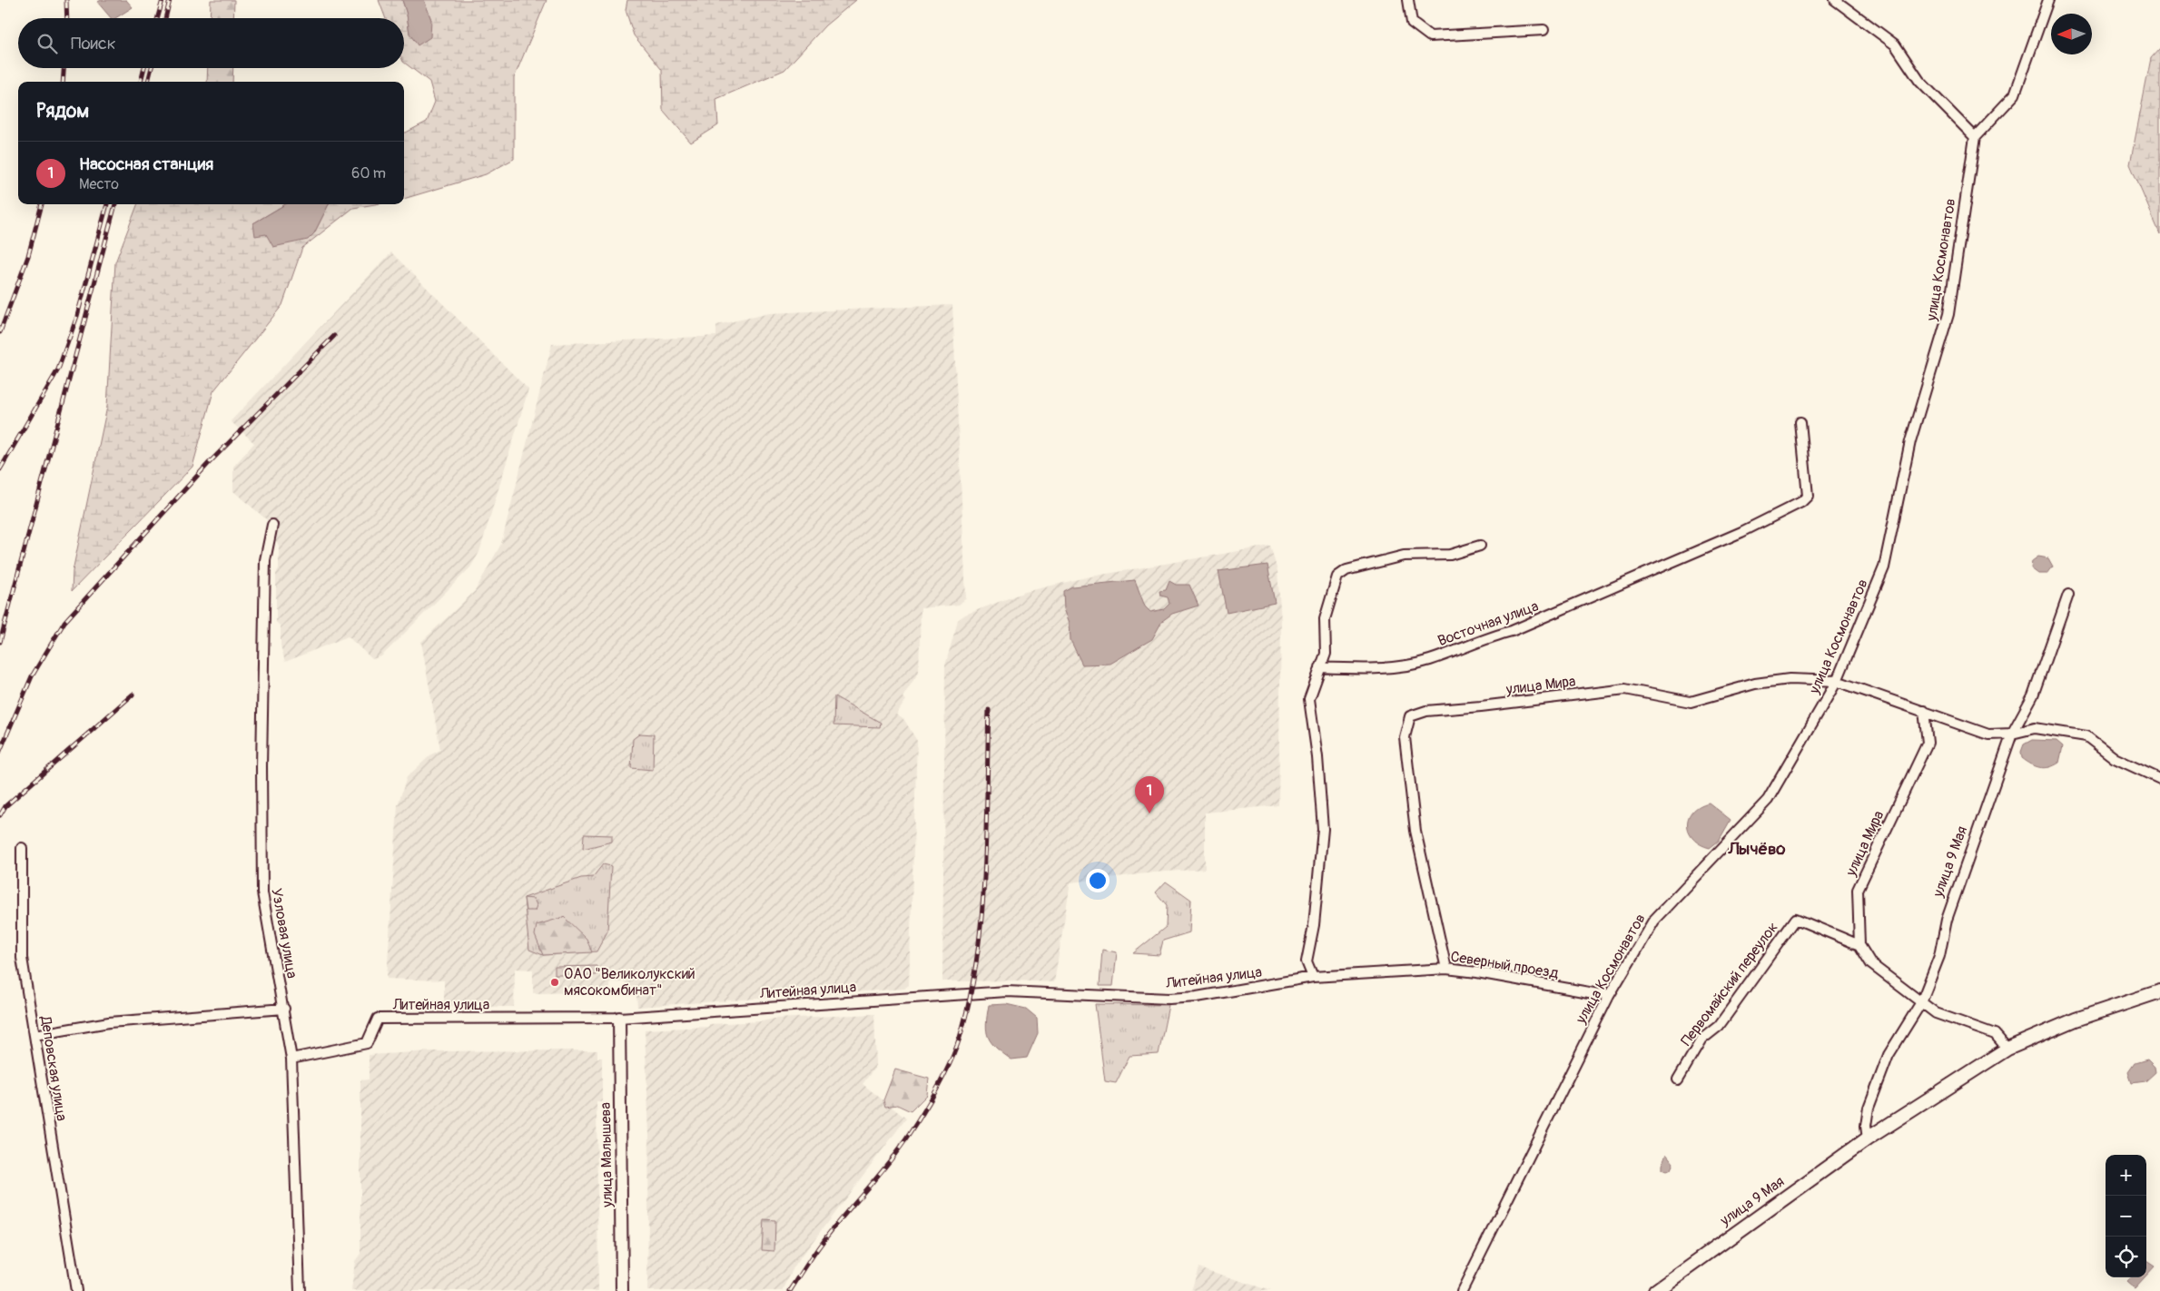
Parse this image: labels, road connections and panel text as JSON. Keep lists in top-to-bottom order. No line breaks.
{"streets":{"main road":["улица 9 Мая"],"street":["улица Космонавтов","Восточная улица","улица Мира","Узловая улица","Северный проезд","Литейная улица","Первомайский переулок","Деповская улица","улица Малышева"]},"crossings":[["улица Космонавтов","улица Мира"],["улица Космонавтов","Северный проезд"],["улица Мира","улица 9 Мая"],["улица Мира","Северный проезд"],["улица Мира","Первомайский переулок"],["Узловая улица","Литейная улица"],["Северный проезд","Литейная улица"],["Литейная улица","улица Малышева"]],"districts":["Лычёво"],"places":["ОАО \"Великолукский мясокомбинат\""],"north":"left","page":{"search":"Поиск","heading":"Рядом","list":[{"mark":"1","name":"Насосная станция","note":"Место","value":"60 m"}],"pins":"1","map_buttons":["+","−"]}}
